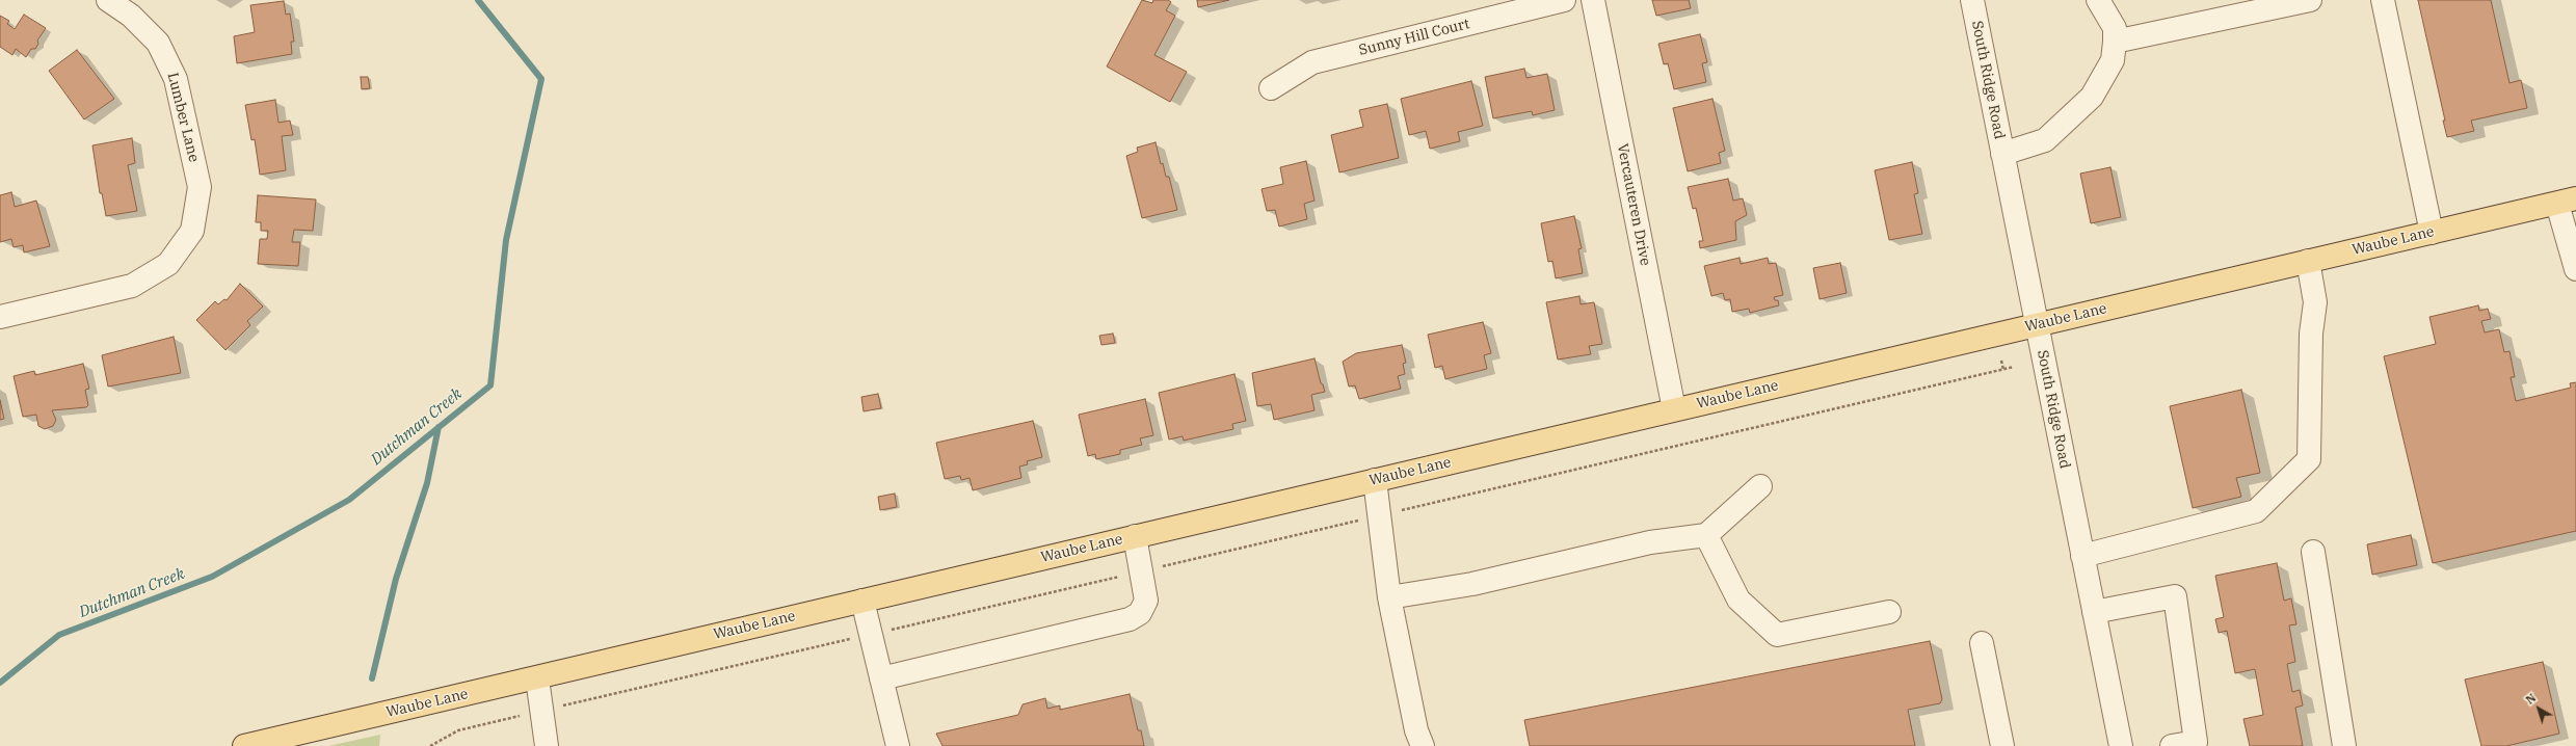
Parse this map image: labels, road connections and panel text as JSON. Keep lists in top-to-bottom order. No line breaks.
{"streets":{"main road":["Waube Lane"],"street":["Sunny Hill Court","South Ridge Road","Lumber Lane","Vercauteren Drive"]},"crossings":[["South Ridge Road","Waube Lane"],["Vercauteren Drive","Waube Lane"]],"water":["Dutchman Creek"],"north":"top left"}
